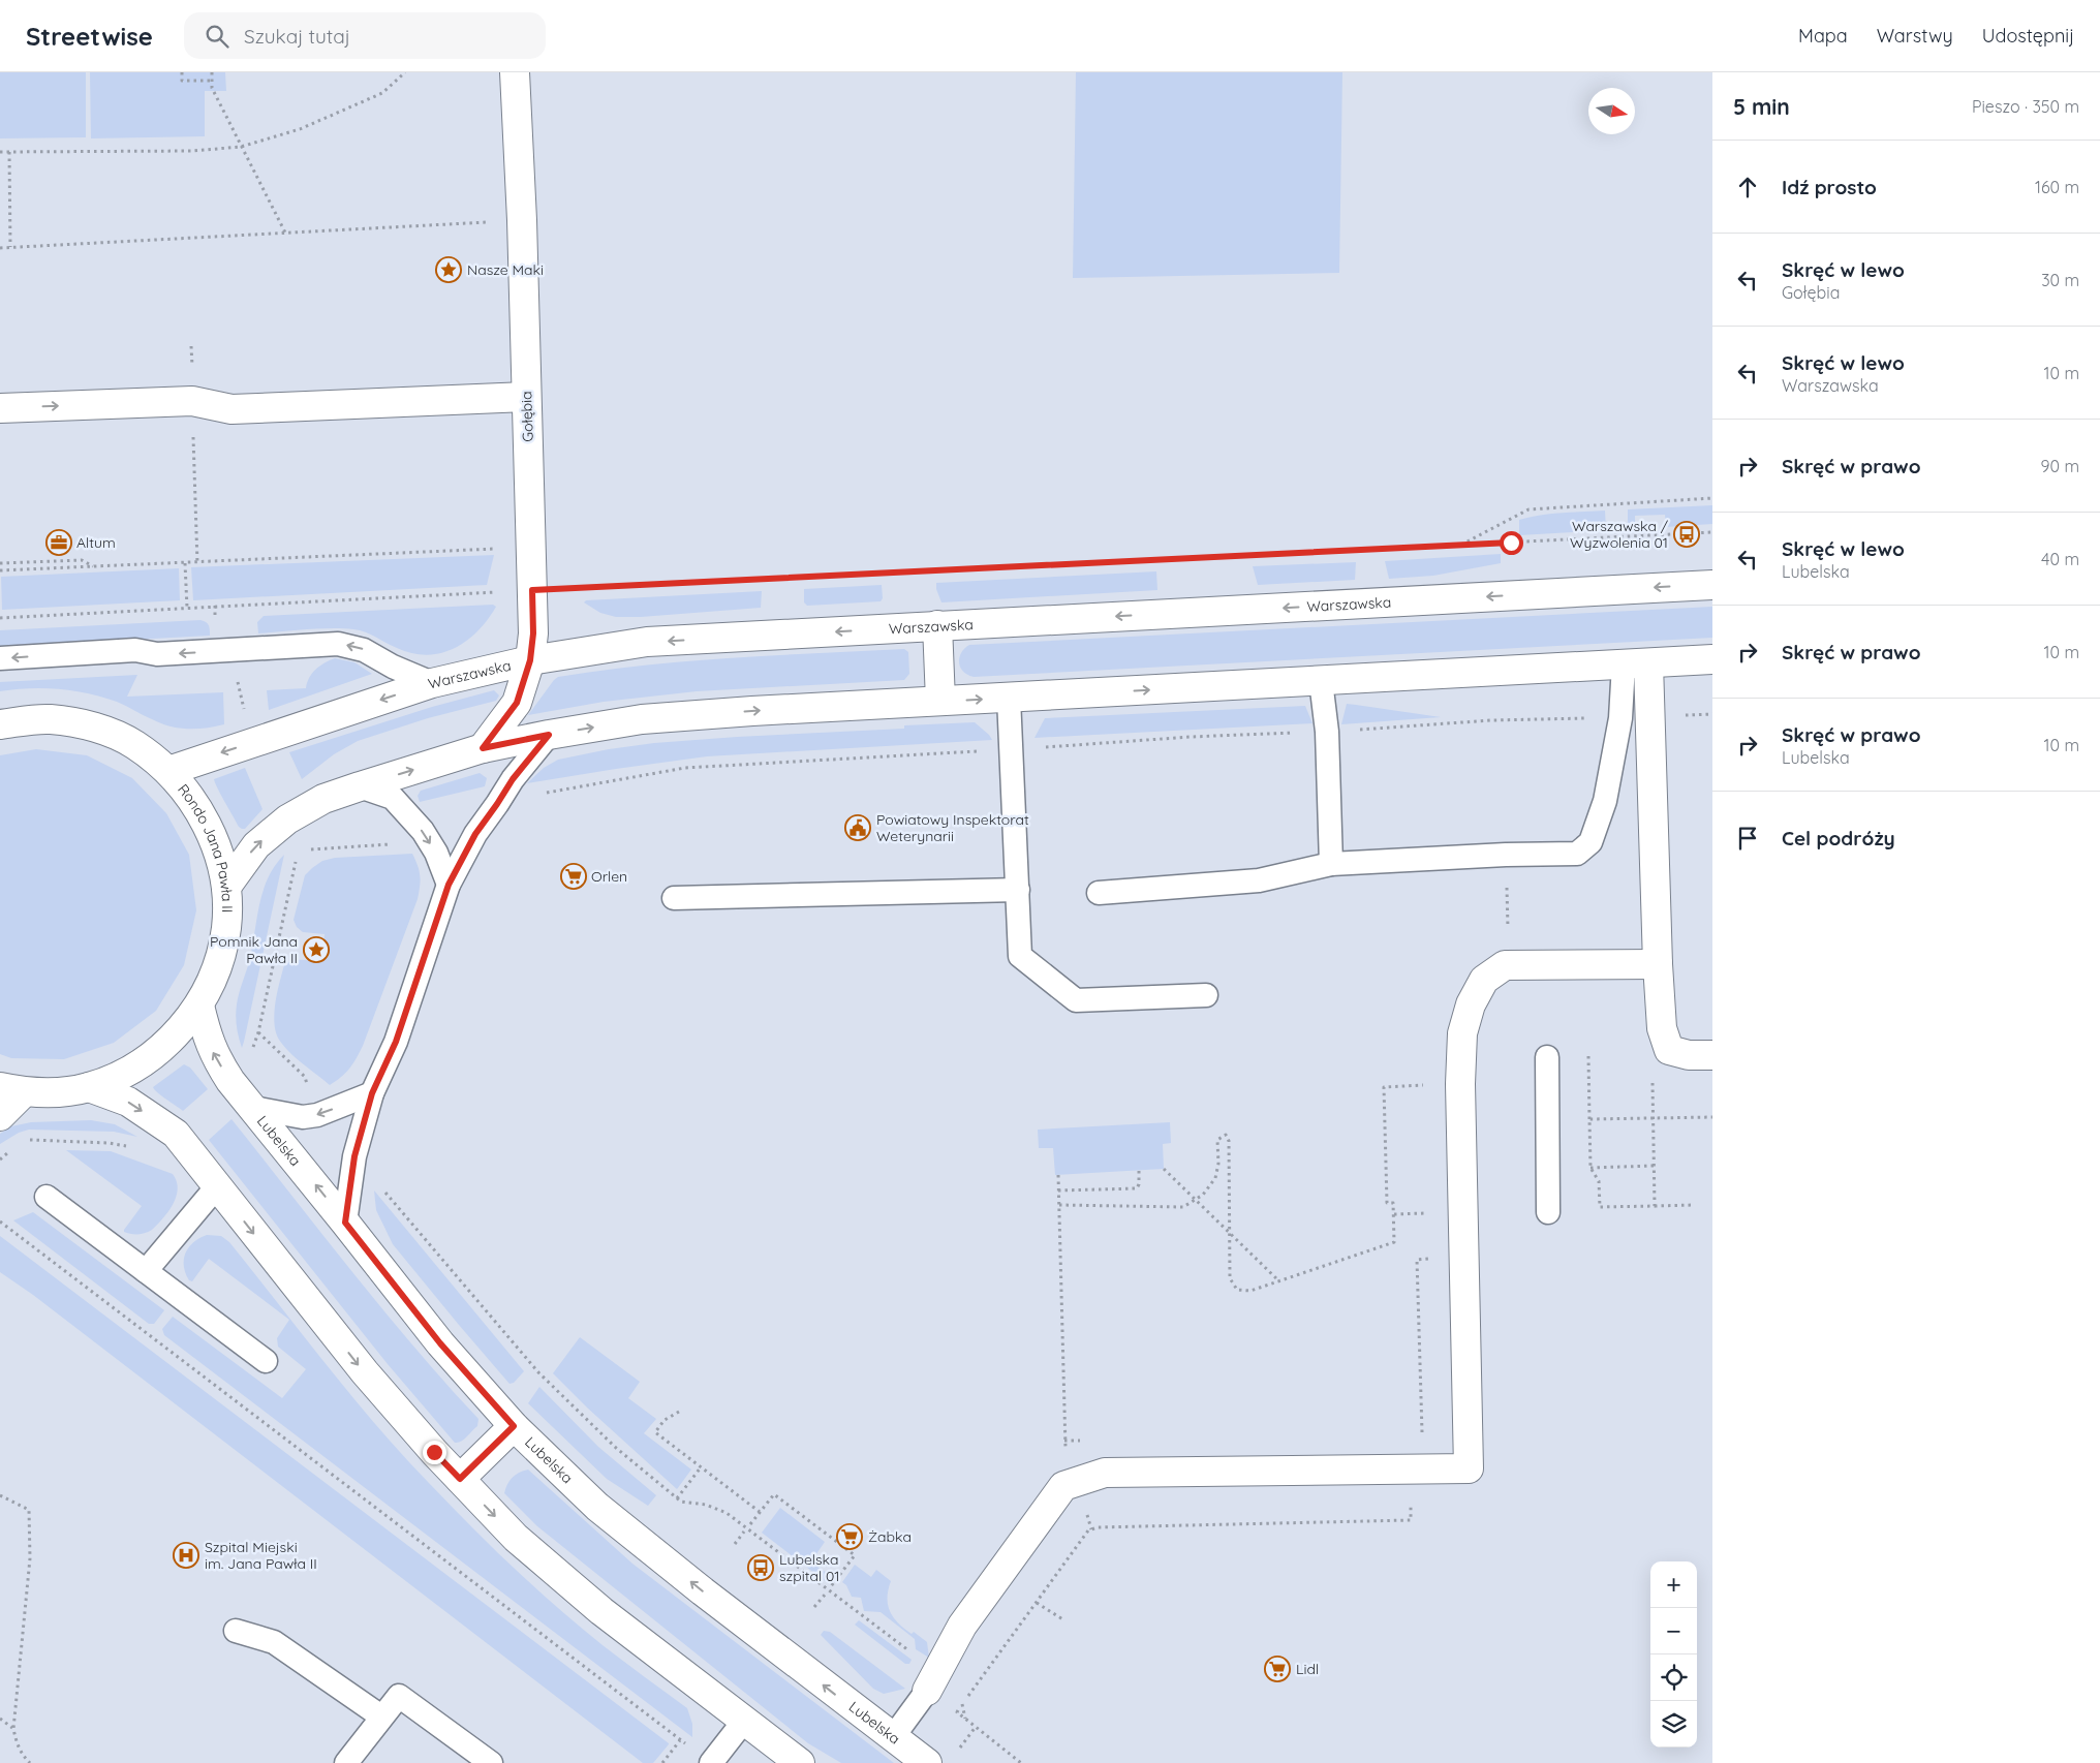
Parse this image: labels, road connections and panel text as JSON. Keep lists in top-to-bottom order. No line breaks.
{"streets":{"main road":["Gołębia","Warszawska","Rondo Jana Pawła II","Lubelska"]},"crossings":[["Gołębia","Warszawska"],["Warszawska","Rondo Jana Pawła II"],["Rondo Jana Pawła II","Lubelska"]],"places":{"place":["Nasze Maki","Pomnik Jana Pawła II"],"bus stop":["Warszawska / Wyzwolenia 01","Lubelska szpital 01"],"office":["Altum"],"public building":["Powiatowy Inspektorat Weterynarii"],"supermarket":["Orlen","Żabka","Lidl"],"hospital":["Szpital Miejski im. Jana Pawła II"]},"north":"right","page":{"header":"Streetwise","search":"Szukaj tutaj","nav":["Mapa","Warstwy","Udostępnij"],"heading":["5 min","Pieszo · 350 m"],"list":[["Idź prosto","160 m"],["Skręć w lewo","Gołębia","30 m"],["Skręć w lewo","Warszawska","10 m"],["Skręć w prawo","90 m"],["Skręć w lewo","Lubelska","40 m"],["Skręć w prawo","10 m"],["Skręć w prawo","Lubelska","10 m"],"Cel podróży"],"map_buttons":["+","−"]}}
